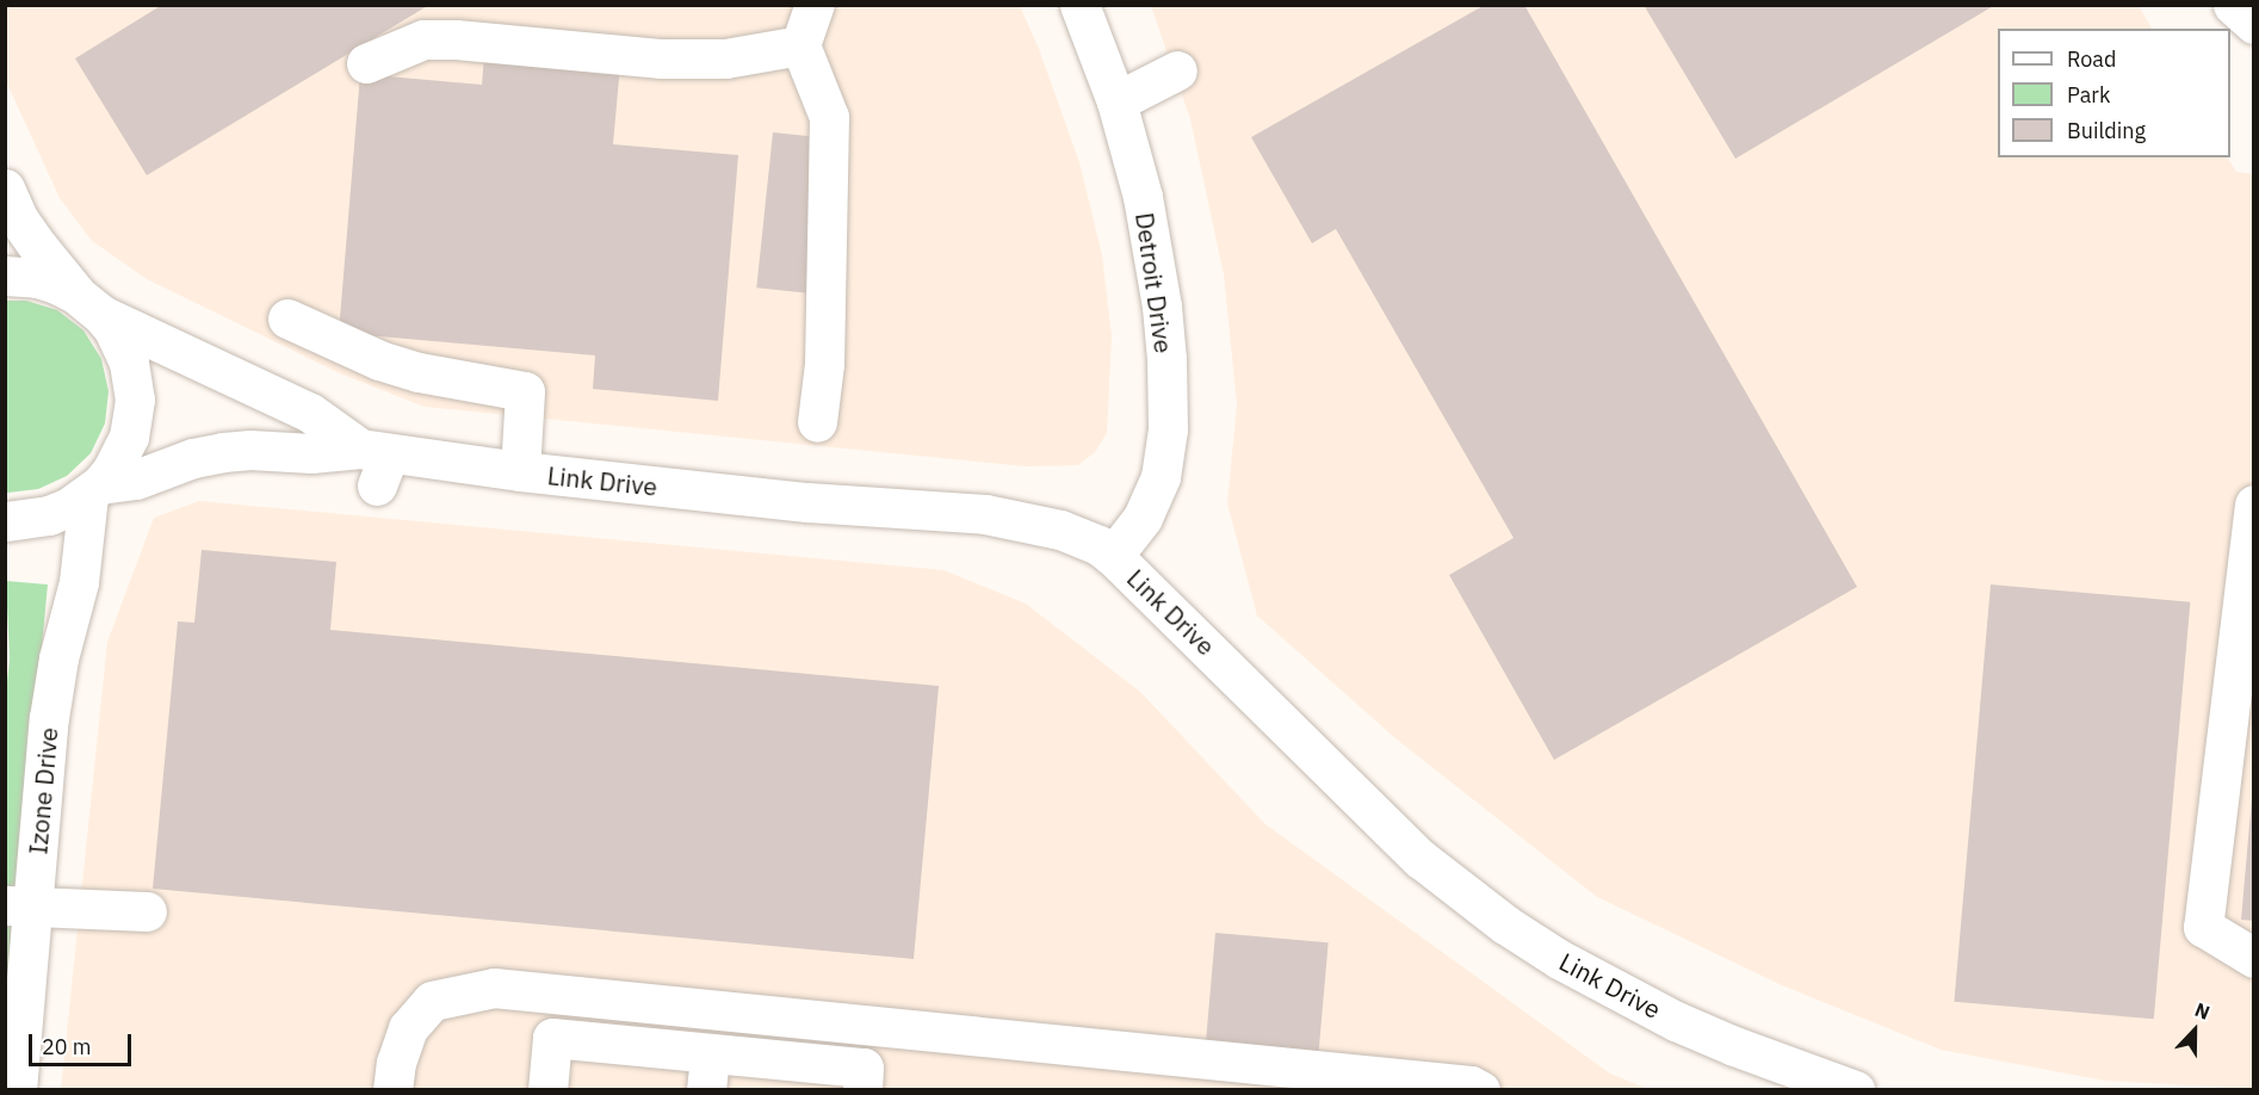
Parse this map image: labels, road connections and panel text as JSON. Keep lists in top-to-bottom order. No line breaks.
{"streets":{"street":["Detroit Drive","Link Drive","Izone Drive"]},"crossings":[["Detroit Drive","Link Drive"],["Link Drive","Izone Drive"]],"legend":["Road","Park","Building"],"scale_bar":"20 m","north":"top"}
